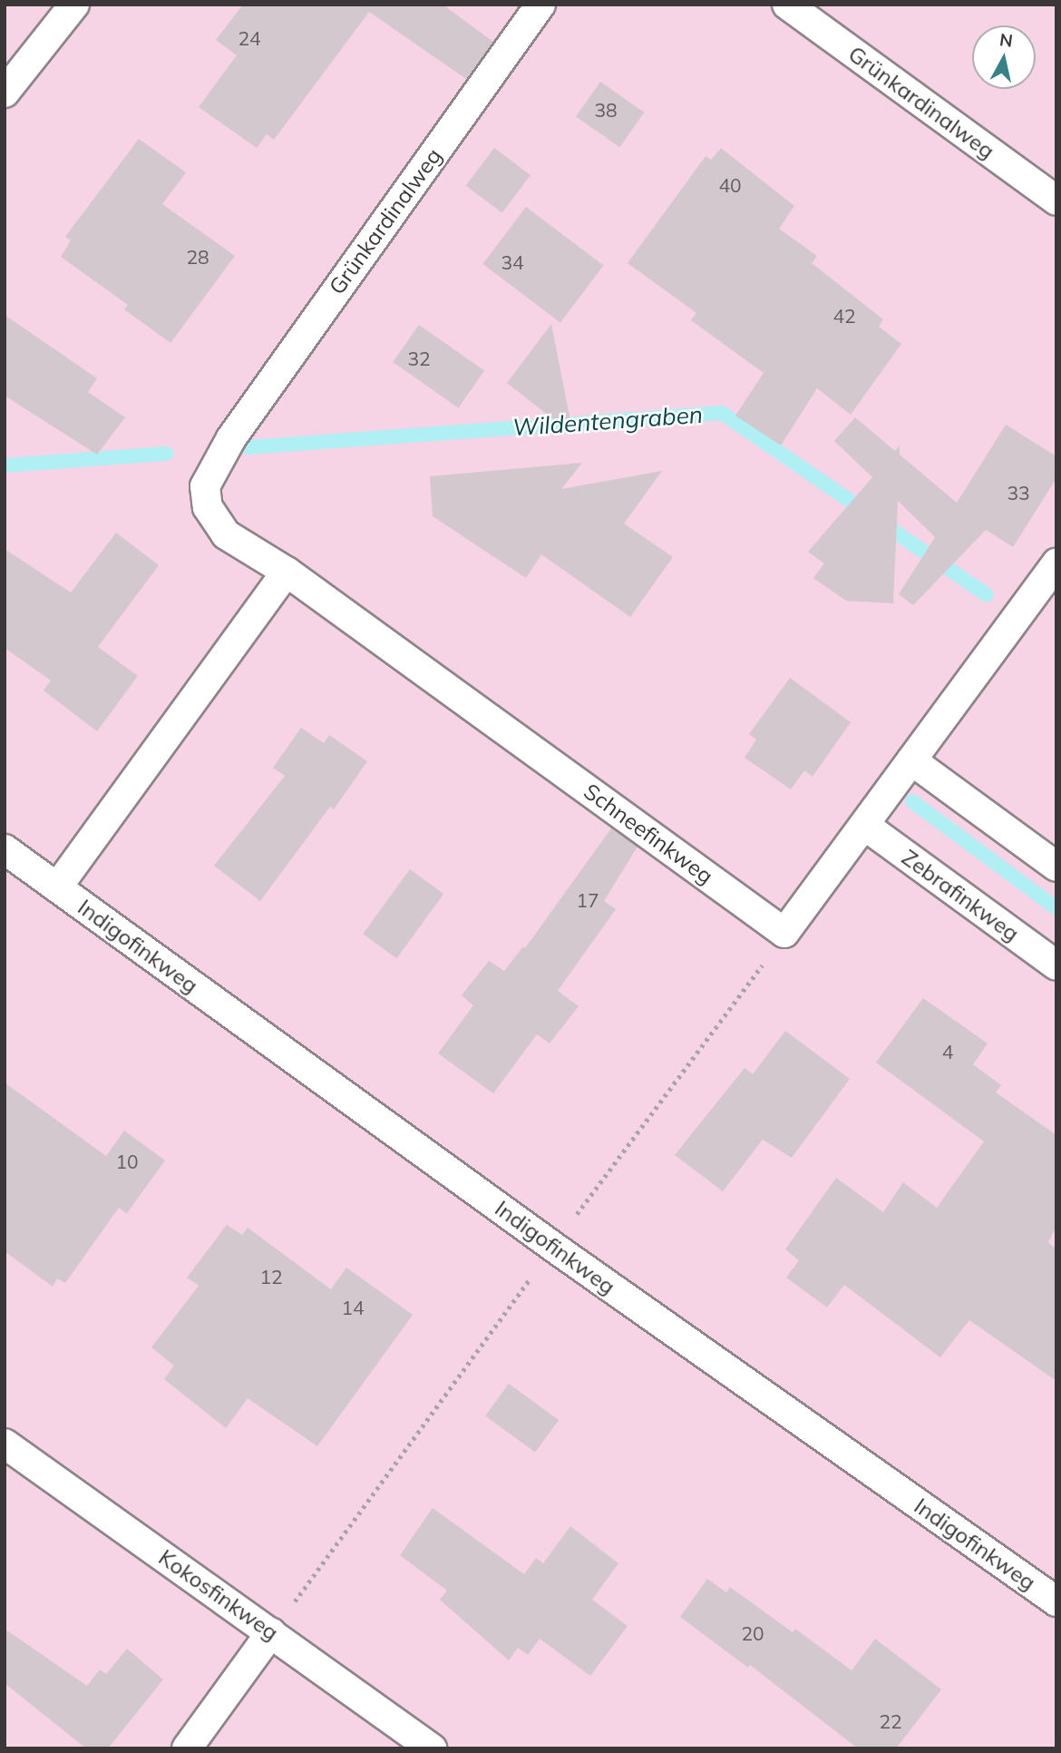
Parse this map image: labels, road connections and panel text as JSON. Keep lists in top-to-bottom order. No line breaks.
{"streets":{"lane":["Grünkardinalweg","Schneefinkweg","Zebrafinkweg","Indigofinkweg","Kokosfinkweg"]},"crossings":[["Grünkardinalweg","Schneefinkweg"],["Schneefinkweg","Zebrafinkweg"],["Schneefinkweg","Indigofinkweg"]],"water":["Wildentengraben"],"house_numbers":["24","38","40","28","34","42","32","33","17","4","10","12","14","20","22"],"north":"top"}
